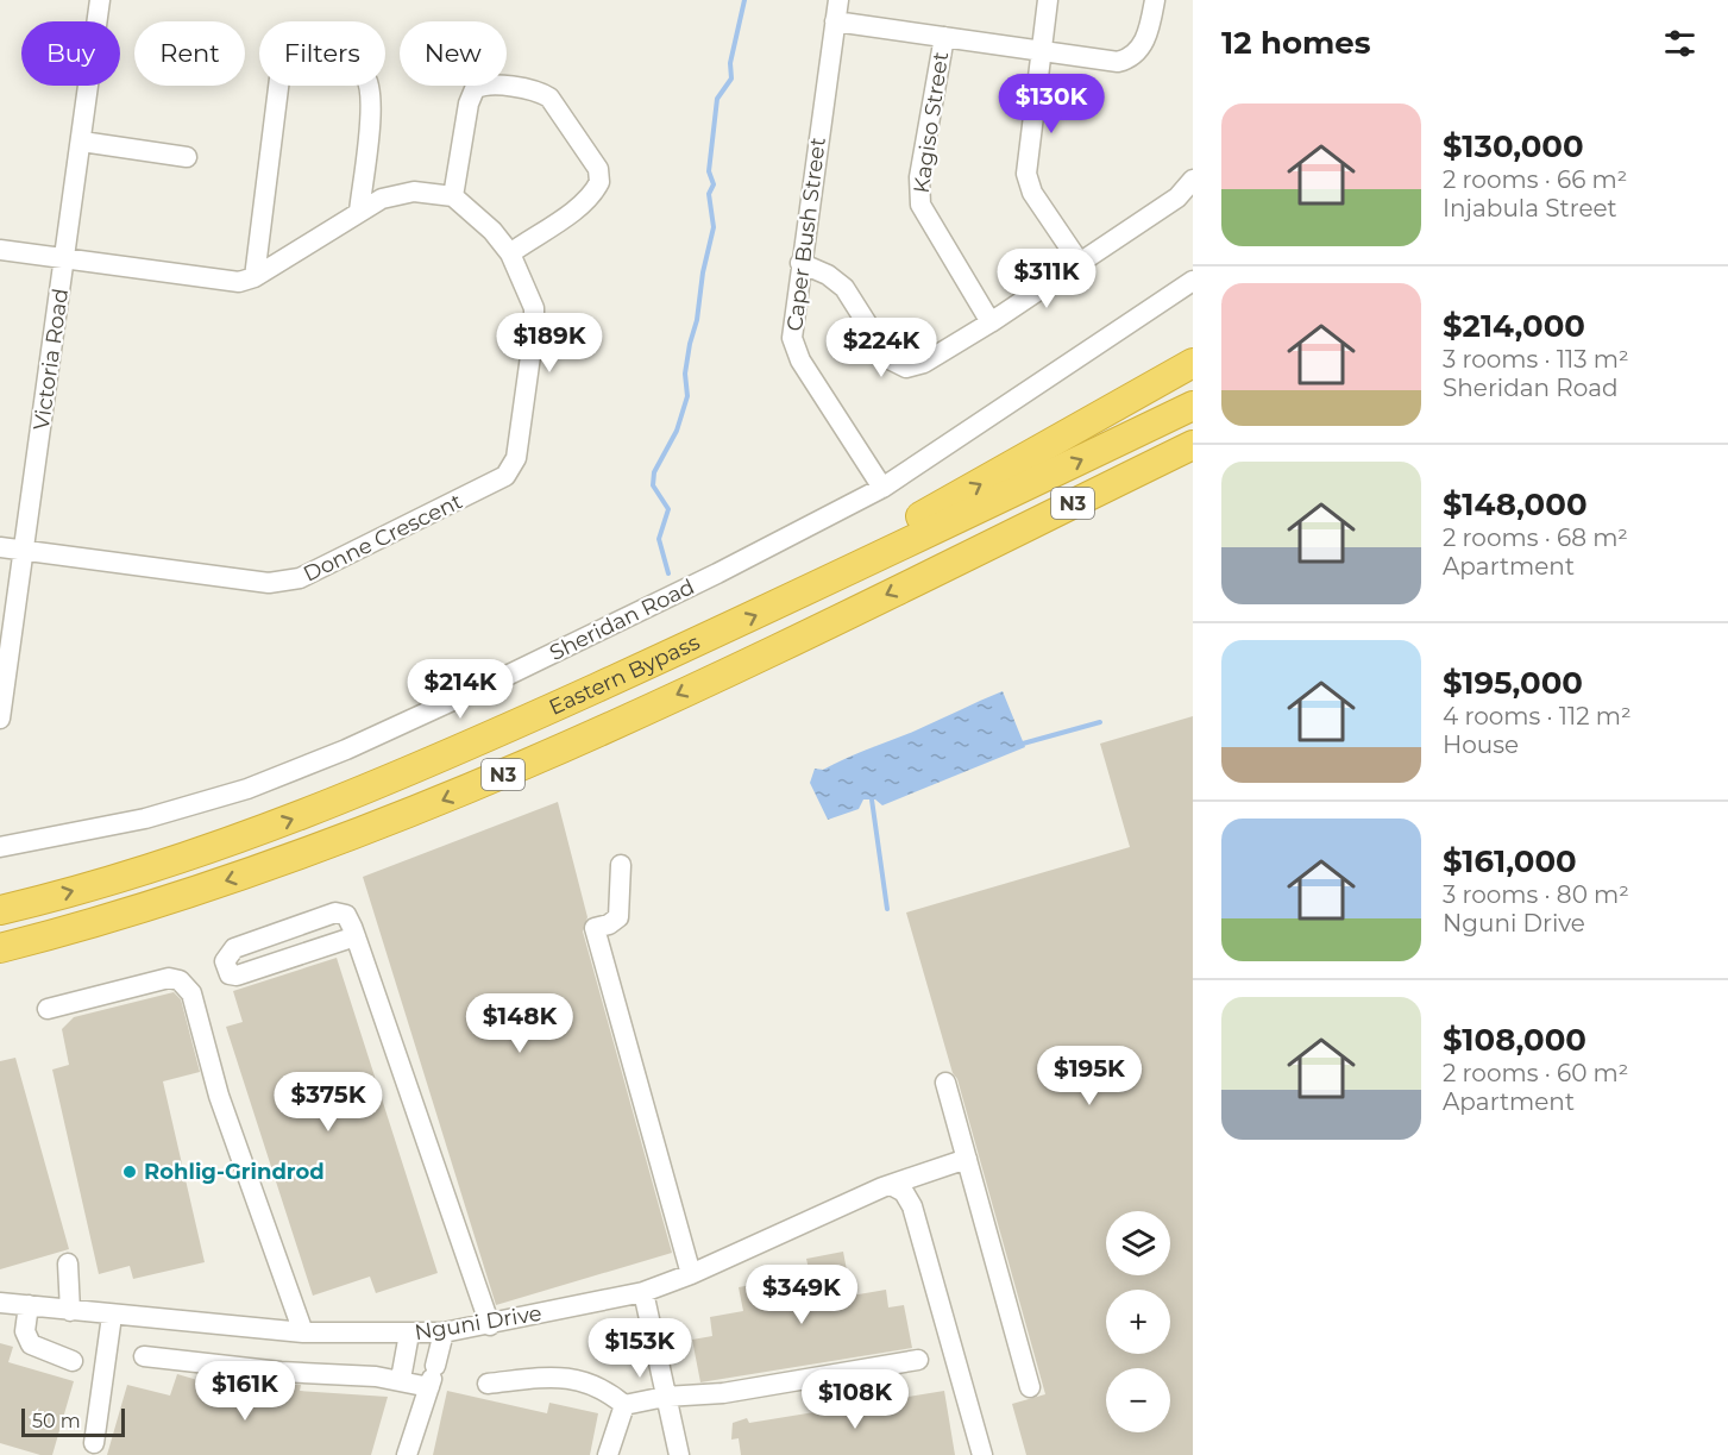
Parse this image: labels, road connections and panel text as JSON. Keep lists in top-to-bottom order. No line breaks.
{"streets":{"highway":["N3","Eastern Bypass"],"street":["Kagiso Street","Caper Bush Street","Victoria Road","Donne Crescent","Sheridan Road","Nguni Drive"]},"crossings":[["Caper Bush Street","Sheridan Road"],["Victoria Road","Donne Crescent"]],"places":["Rohlig-Grindrod"],"scale_bar":"50 m","page":{"heading":"12 homes","chip":["Buy","Rent","Filters","New"],"price":["$130K","$311K","$189K","$224K","$214K","$148K","$195K","$375K","$349K","$153K","$161K","$108K"],"list":[{"name":"$130,000","note":"2 rooms · 66 m² · Injabula Street"},{"name":"$214,000","note":"3 rooms · 113 m² · Sheridan Road"},{"name":"$148,000","note":"2 rooms · 68 m² · Apartment"},{"name":"$195,000","note":"4 rooms · 112 m² · House"},{"name":"$161,000","note":"3 rooms · 80 m² · Nguni Drive"},{"name":"$108,000","note":"2 rooms · 60 m² · Apartment"}],"map_buttons":["+","−"],"scale":"50 m"}}
